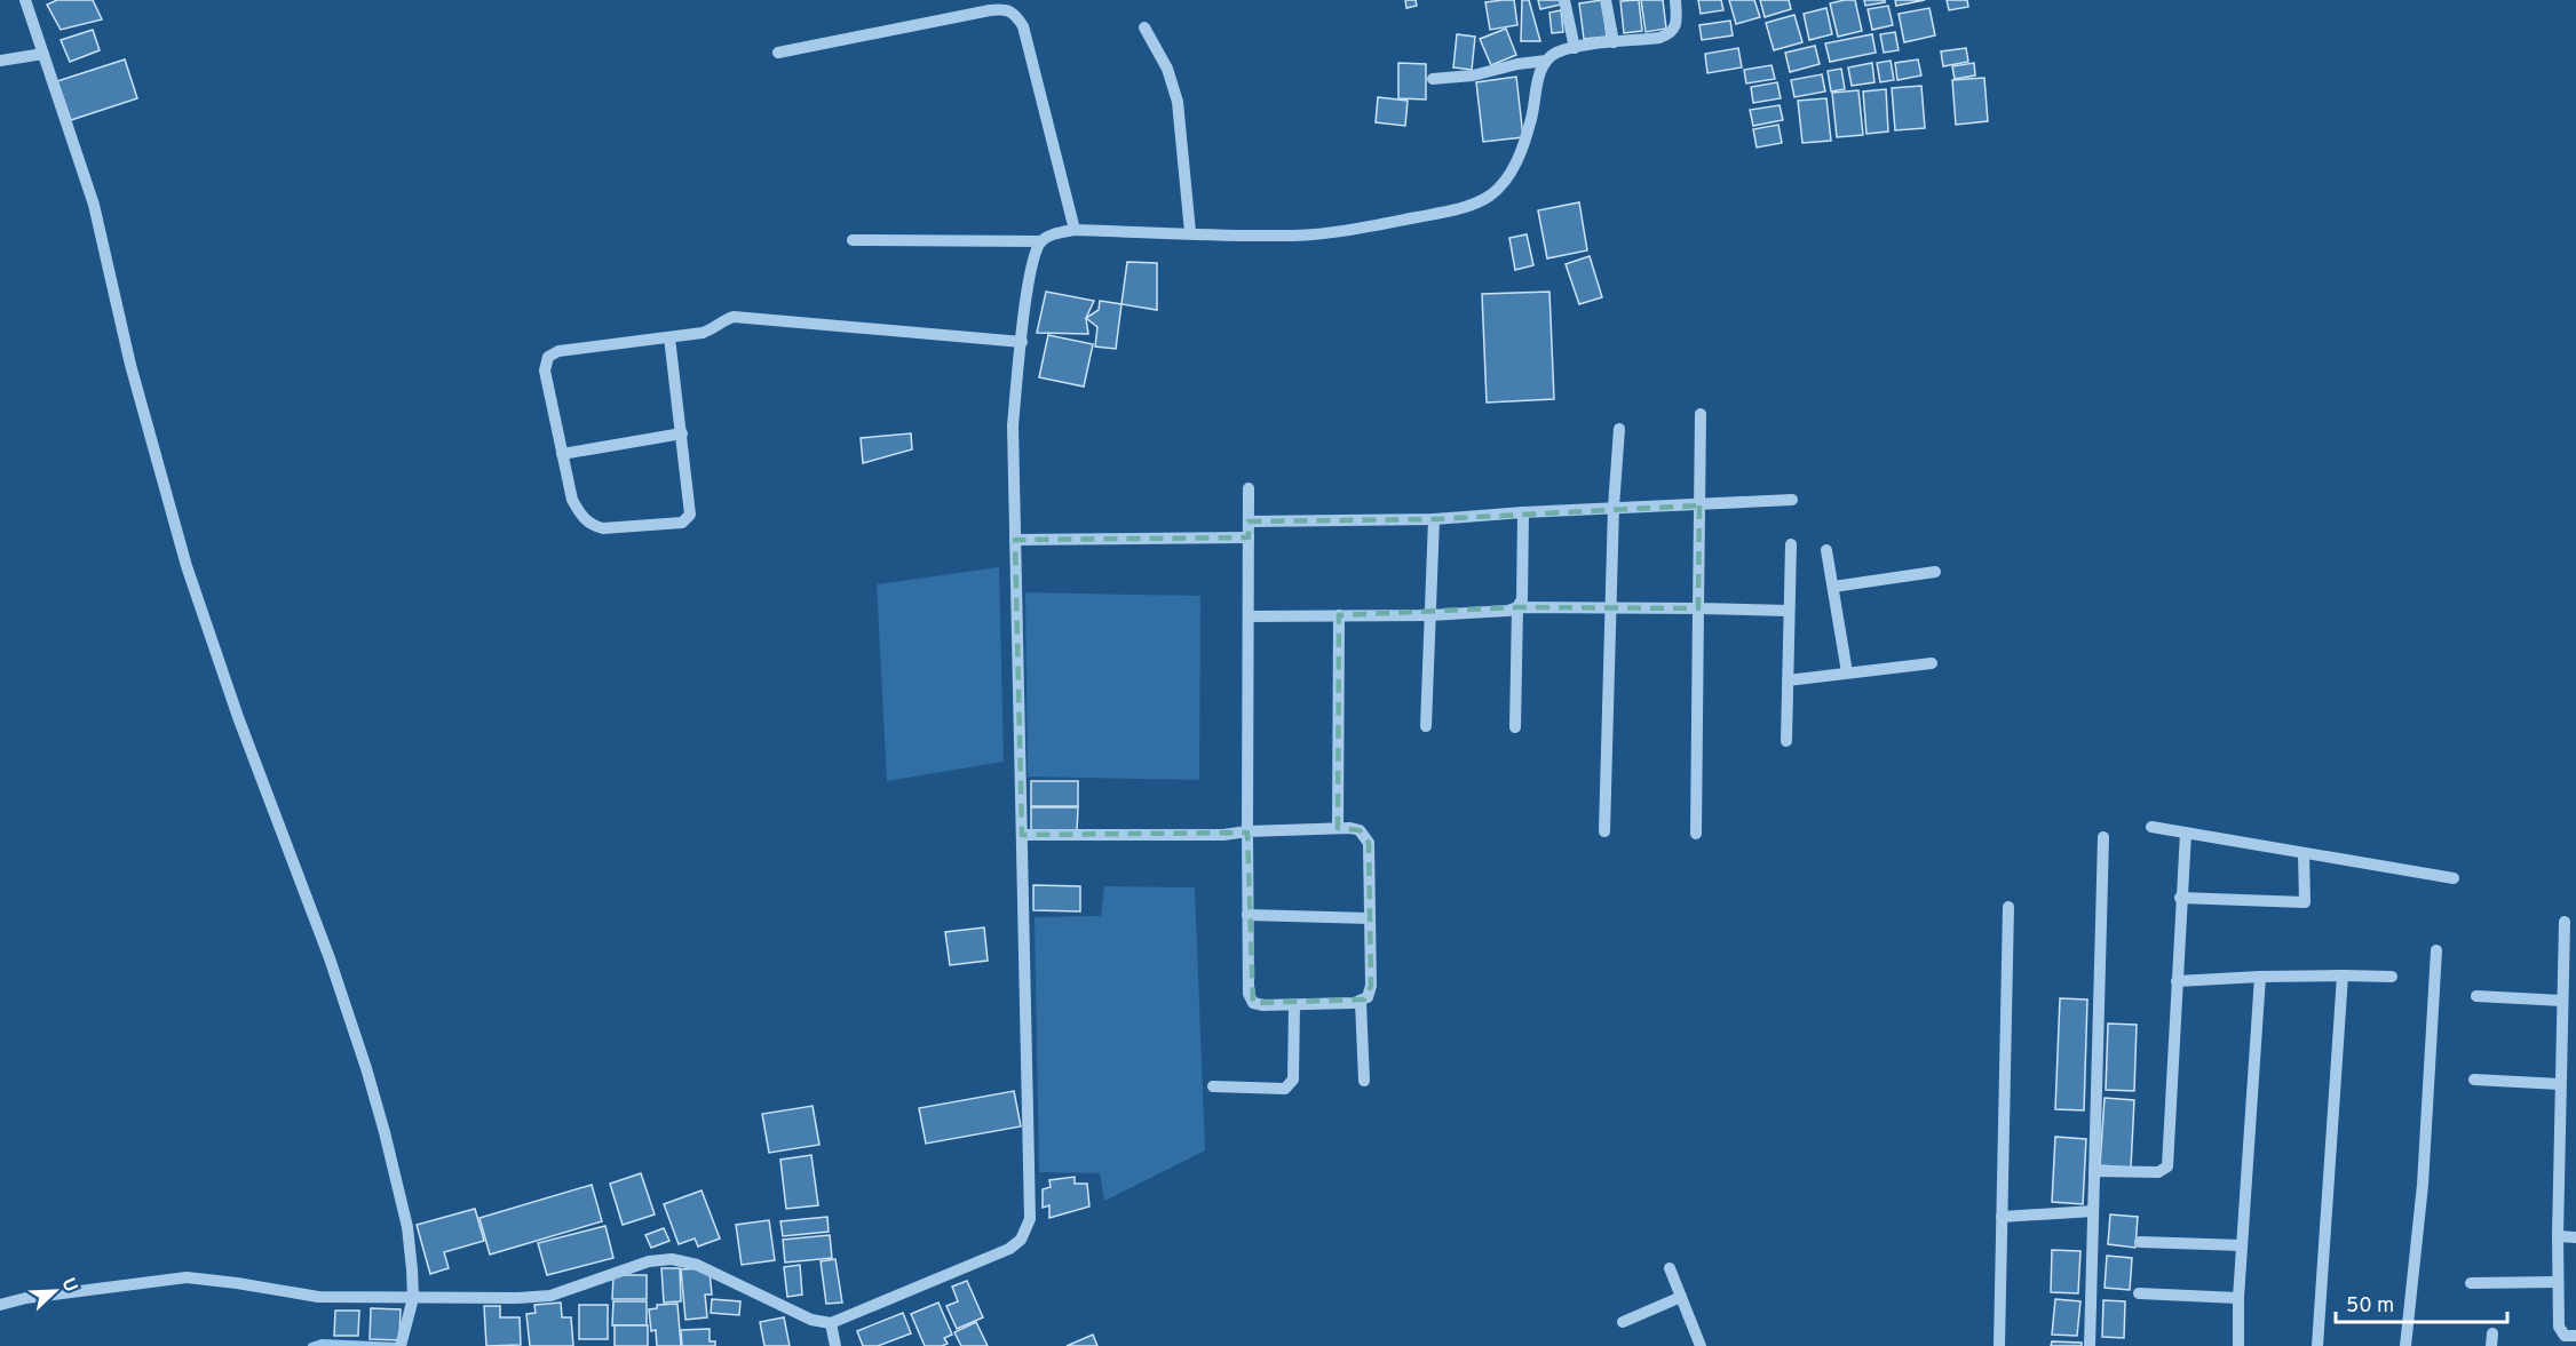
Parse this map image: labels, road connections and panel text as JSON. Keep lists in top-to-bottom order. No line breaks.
{"scale_bar":"50 m","north":"top right"}
